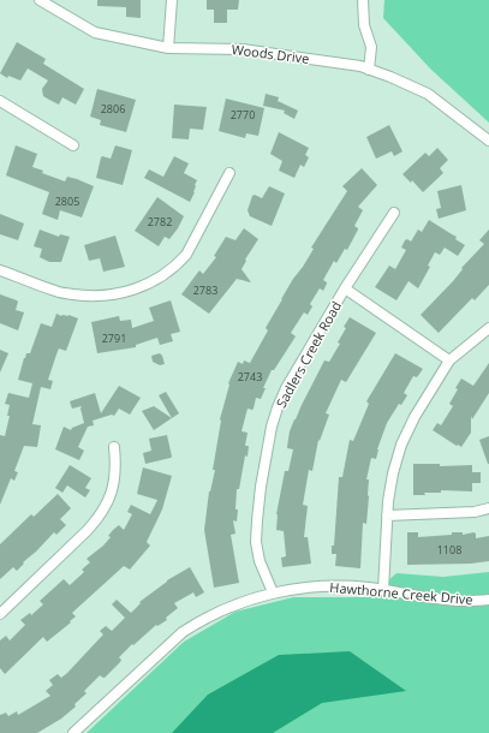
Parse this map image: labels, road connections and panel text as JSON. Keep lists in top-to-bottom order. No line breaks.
{"streets":{"street":["Woods Drive","Sadlers Creek Road","Hawthorne Creek Drive"]},"crossings":[["Sadlers Creek Road","Hawthorne Creek Drive"]],"house_numbers":["2806","2770","2805","2782","2783","2791","2743","1108"]}
